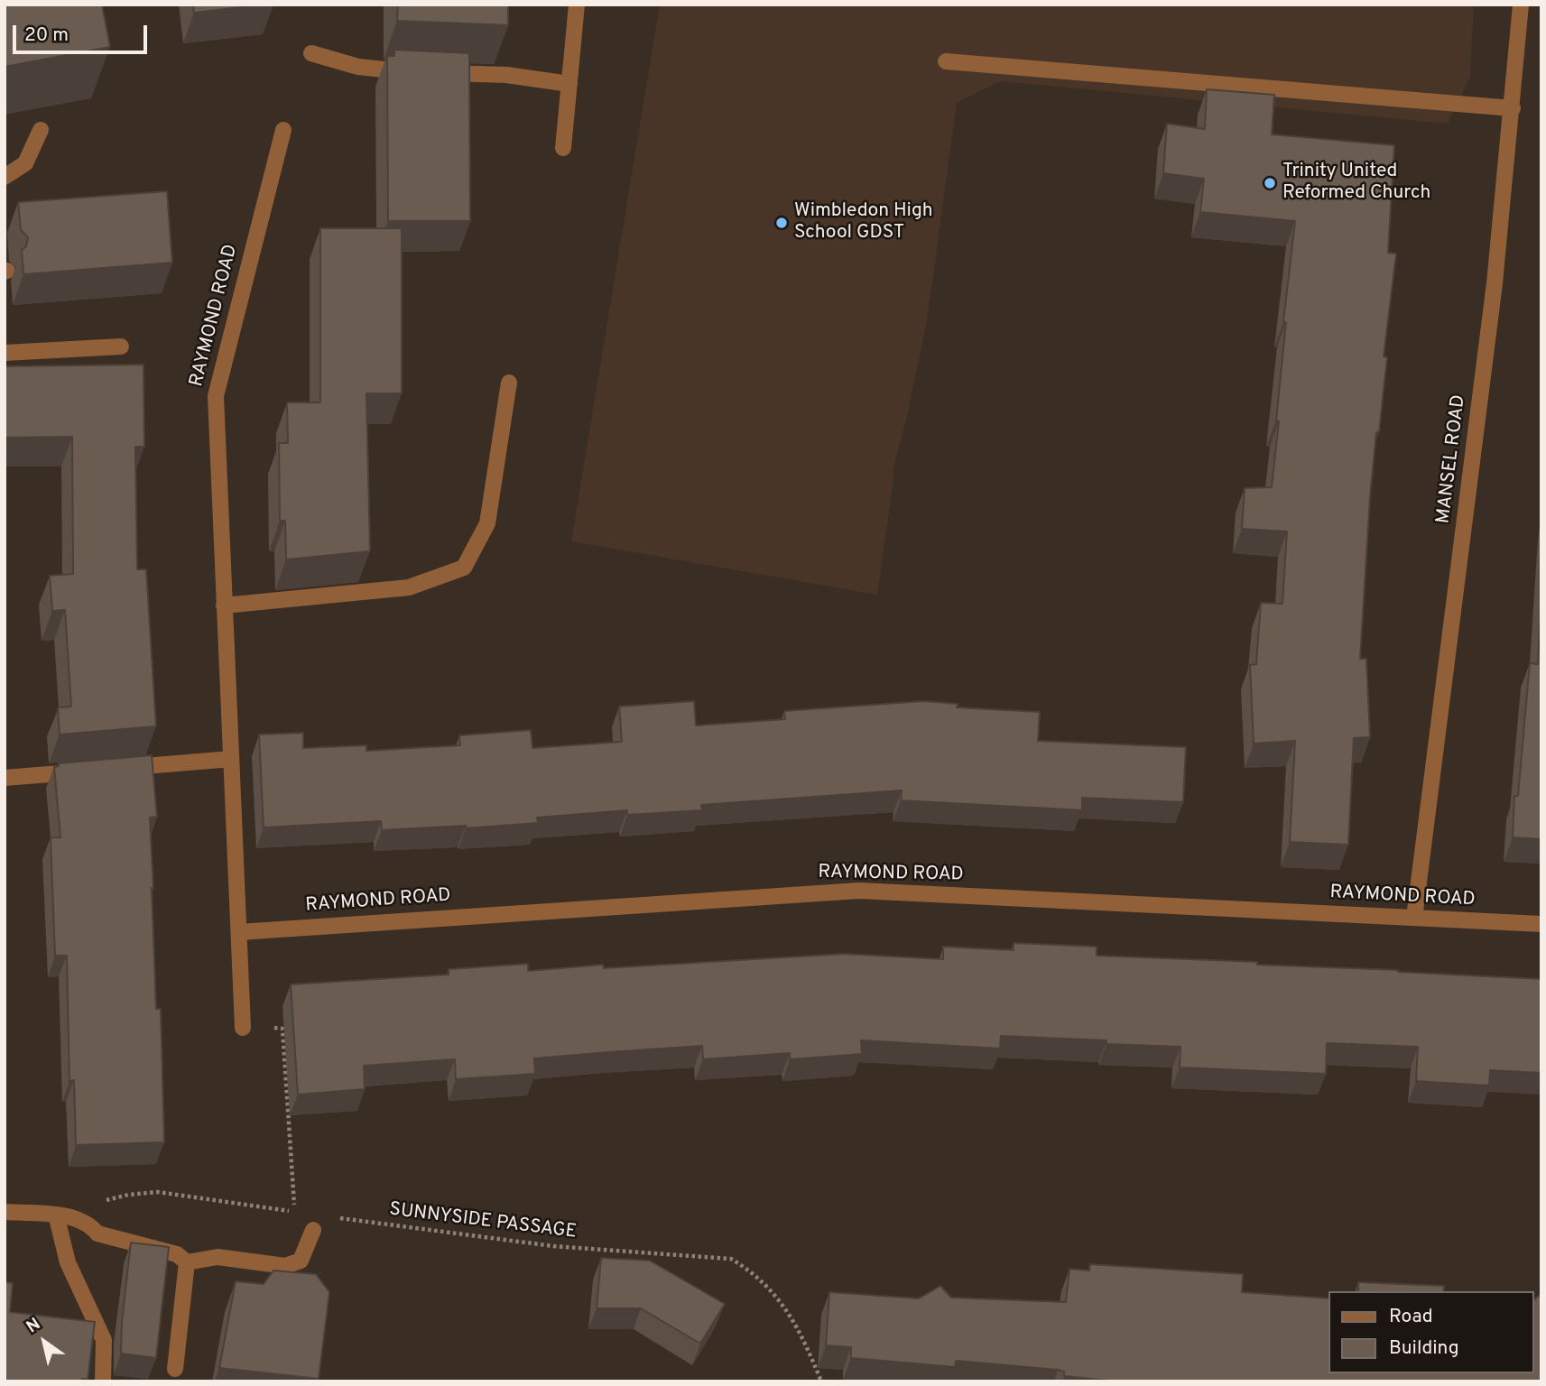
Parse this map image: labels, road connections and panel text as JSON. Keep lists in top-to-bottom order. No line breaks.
{"streets":{"street":["RAYMOND ROAD","MANSEL ROAD"],"path":["SUNNYSIDE PASSAGE"]},"crossings":[["RAYMOND ROAD","MANSEL ROAD"]],"places":["Trinity United Reformed Church","Wimbledon High School GDST"],"legend":["Road","Building"],"scale_bar":"20 m","north":"top left"}
